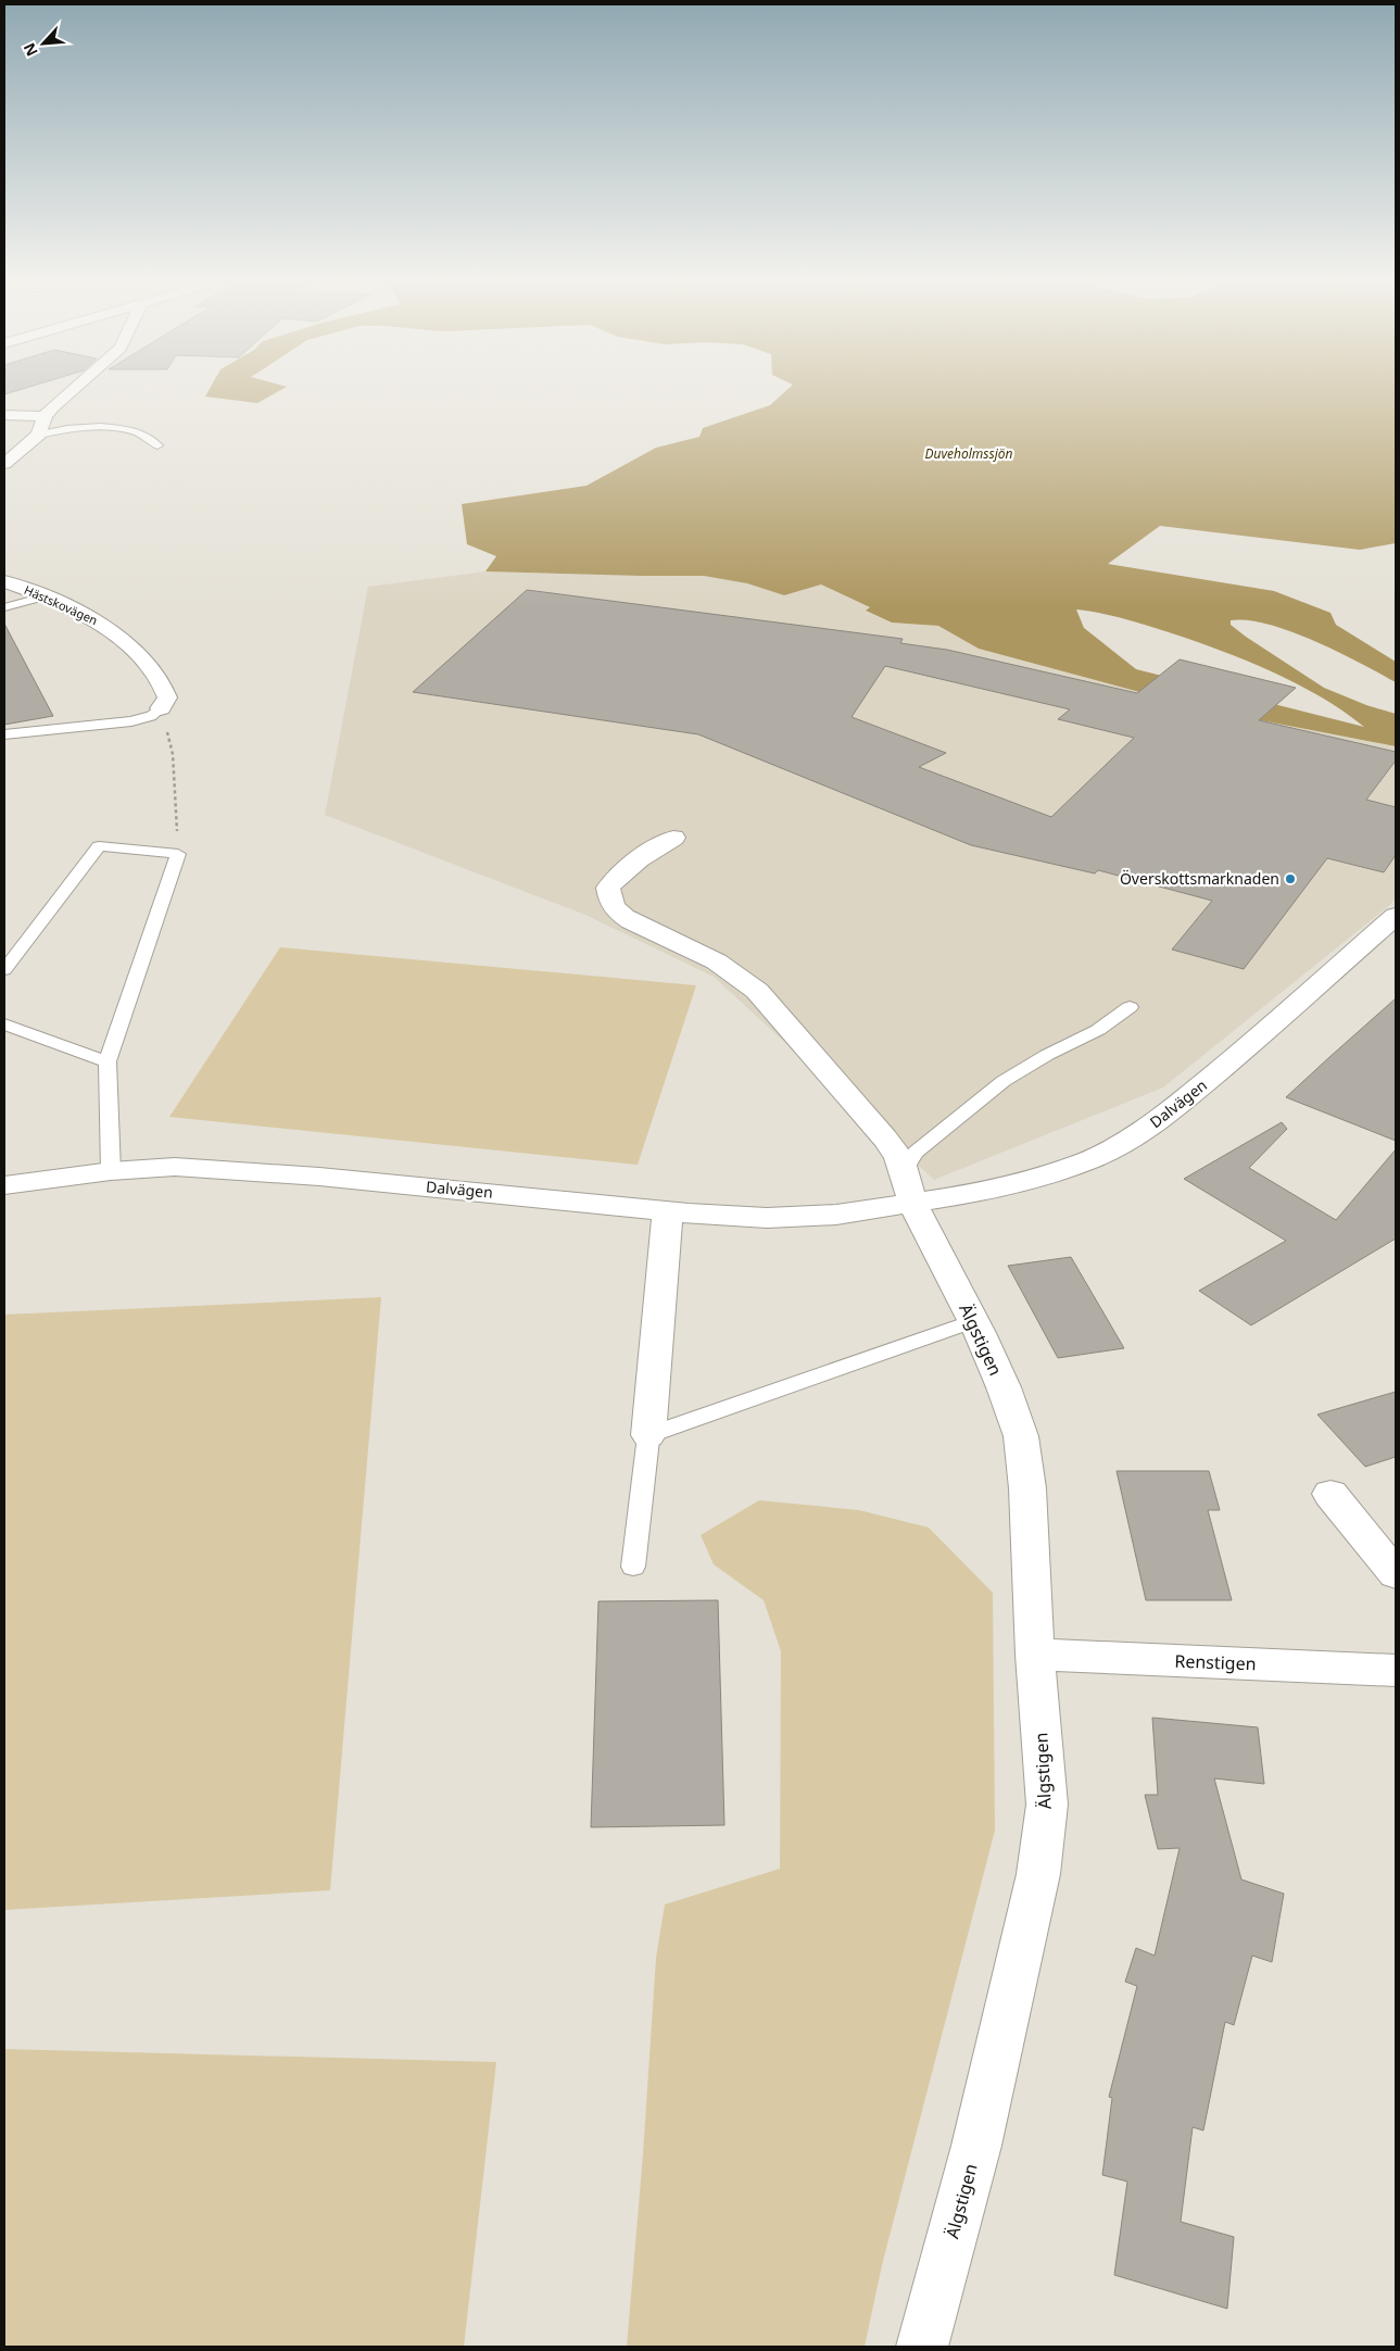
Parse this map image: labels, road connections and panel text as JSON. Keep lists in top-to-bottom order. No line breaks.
{"streets":{"street":["Hästskovägen","Dalvägen","Älgstigen","Renstigen"]},"crossings":[["Dalvägen","Älgstigen"],["Älgstigen","Renstigen"]],"water":["Duveholmssjön"],"places":["Överskottsmarknaden"],"north":"bottom left"}
